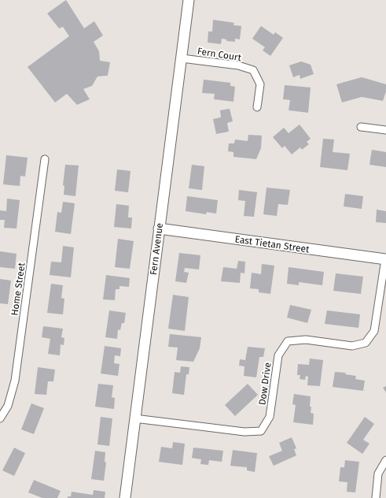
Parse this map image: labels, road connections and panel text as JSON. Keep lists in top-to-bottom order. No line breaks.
{"streets":{"main road":["East Tietan Street","Fern Avenue"],"street":["Fern Court","Home Street","Dow Drive"]},"crossings":[["Fern Court","Fern Avenue"],["East Tietan Street","Fern Avenue"],["East Tietan Street","Dow Drive"],["Fern Avenue","Dow Drive"]]}
